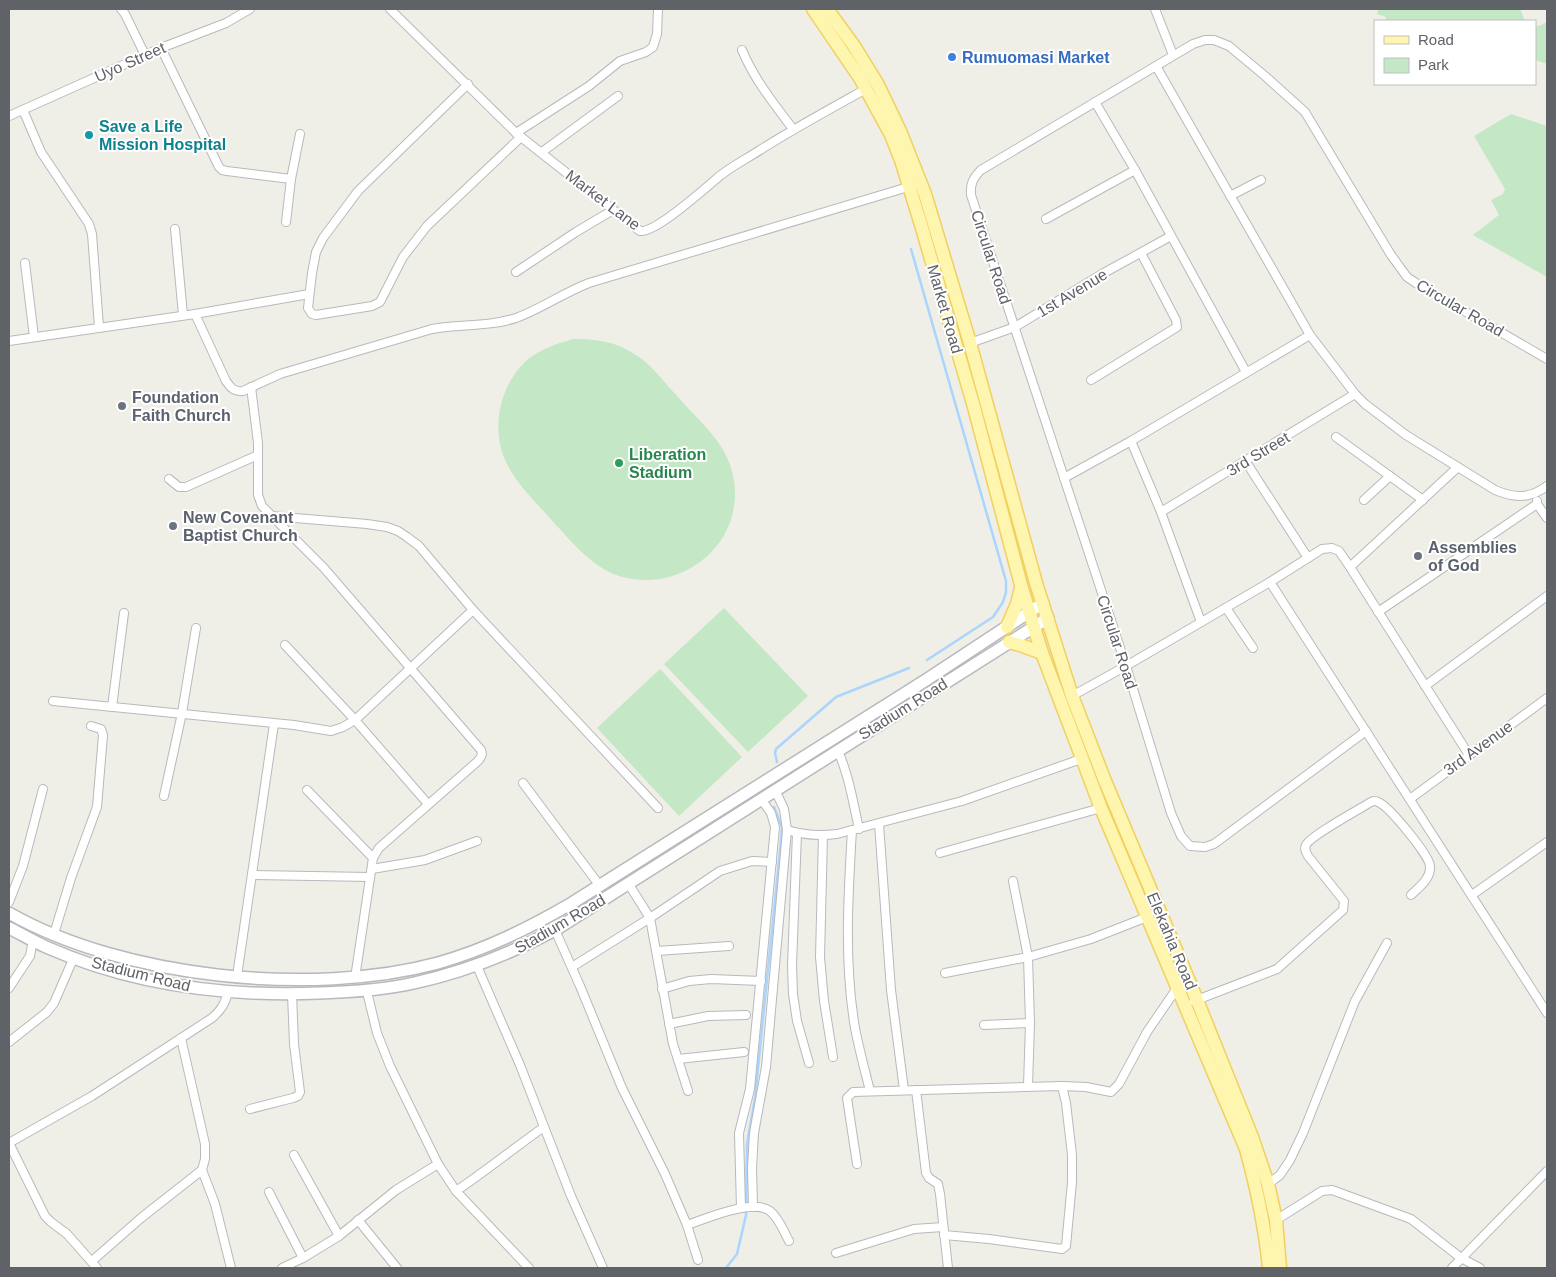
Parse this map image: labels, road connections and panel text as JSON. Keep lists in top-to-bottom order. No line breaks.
{"streets":{"main road":["Market Road","Stadium Road","Elekahia Road"],"street":["Uyo Street","Market Lane","Circular Road","1st Avenue","3rd Street","3rd Avenue"]},"crossings":[["Market Lane","Market Road"],["Circular Road","1st Avenue"],["1st Avenue","Market Road"],["Market Road","Stadium Road"],["Market Road","Elekahia Road"],["Stadium Road","Elekahia Road"]],"places":["Rumuomasi Market","Save a Life Mission Hospital","Foundation Faith Church","Liberation Stadium","New Covenant Baptist Church","Assemblies of God"],"legend":["Road","Park"]}
